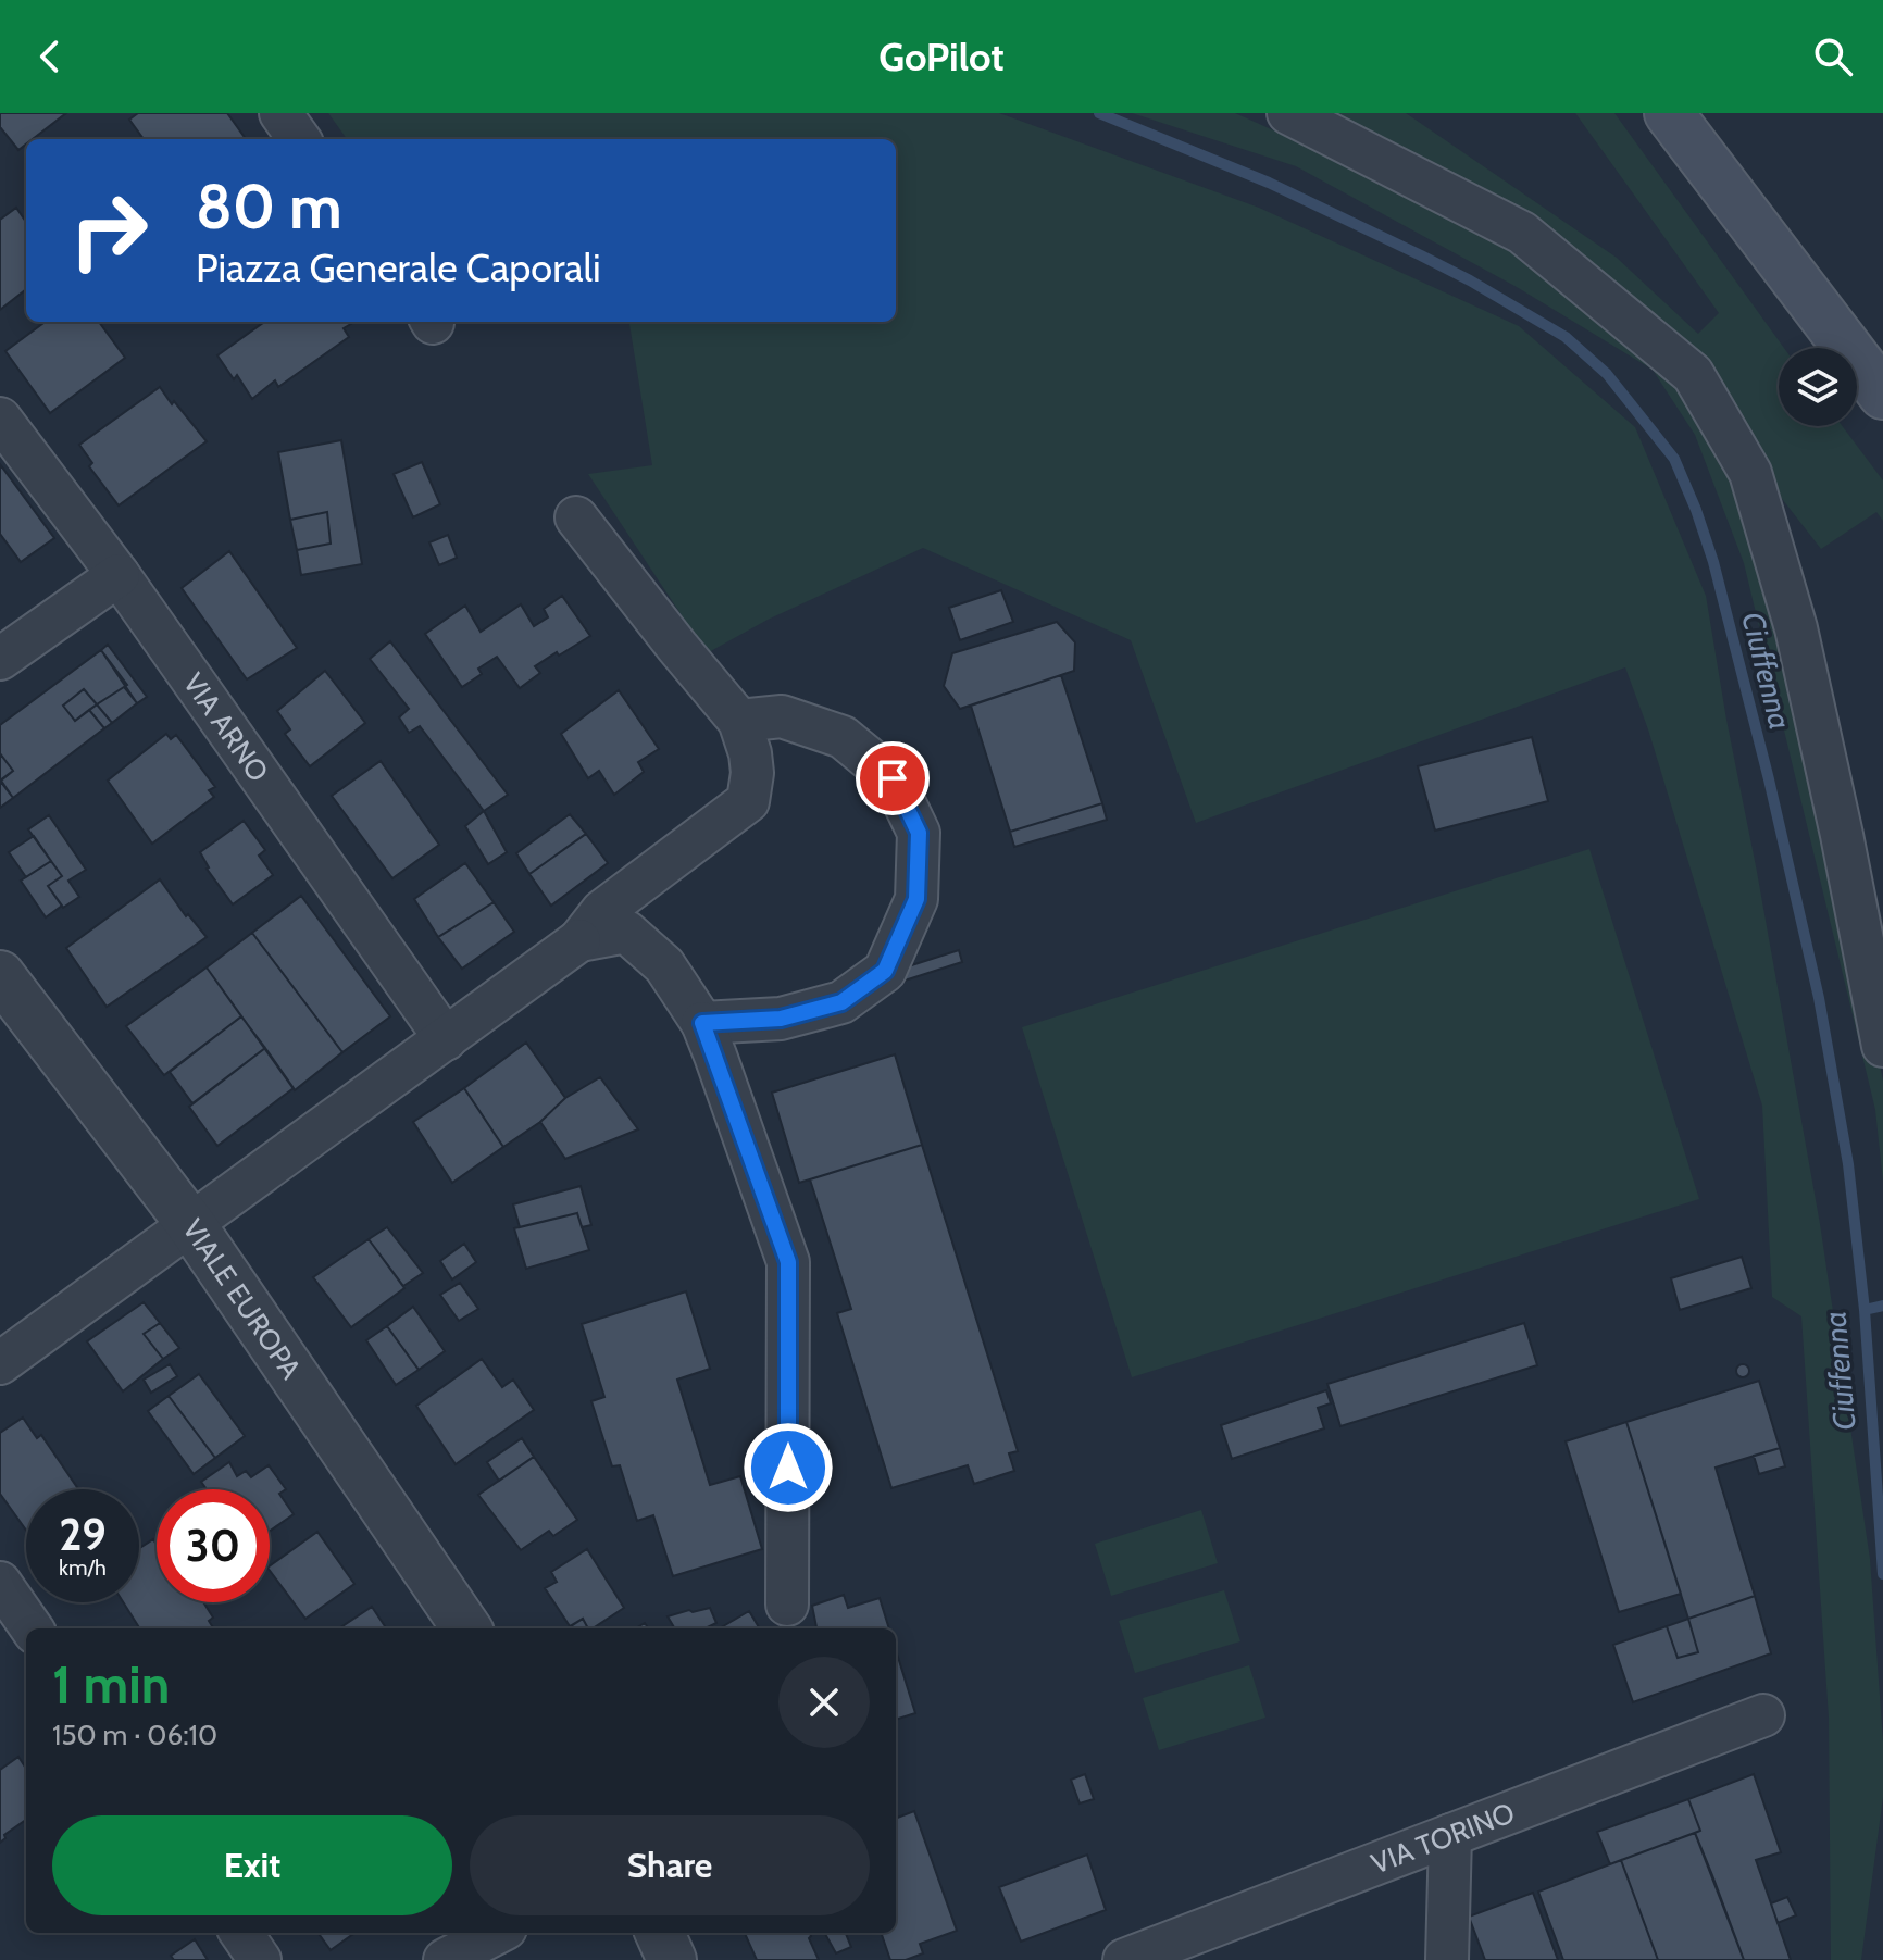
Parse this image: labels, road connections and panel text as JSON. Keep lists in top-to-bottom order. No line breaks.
{"streets":{"street":["VIA ARNO","VIALE EUROPA","VIA TORINO"]},"water":["Ciuffenna"],"page":{"header":"GoPilot","turn":["80 m","Piazza Generale Caporali"],"speed":"29 km/h","limit":"30","heading":["1 min","150 m · 06:10"],"buttons":["Exit","Share"]}}
